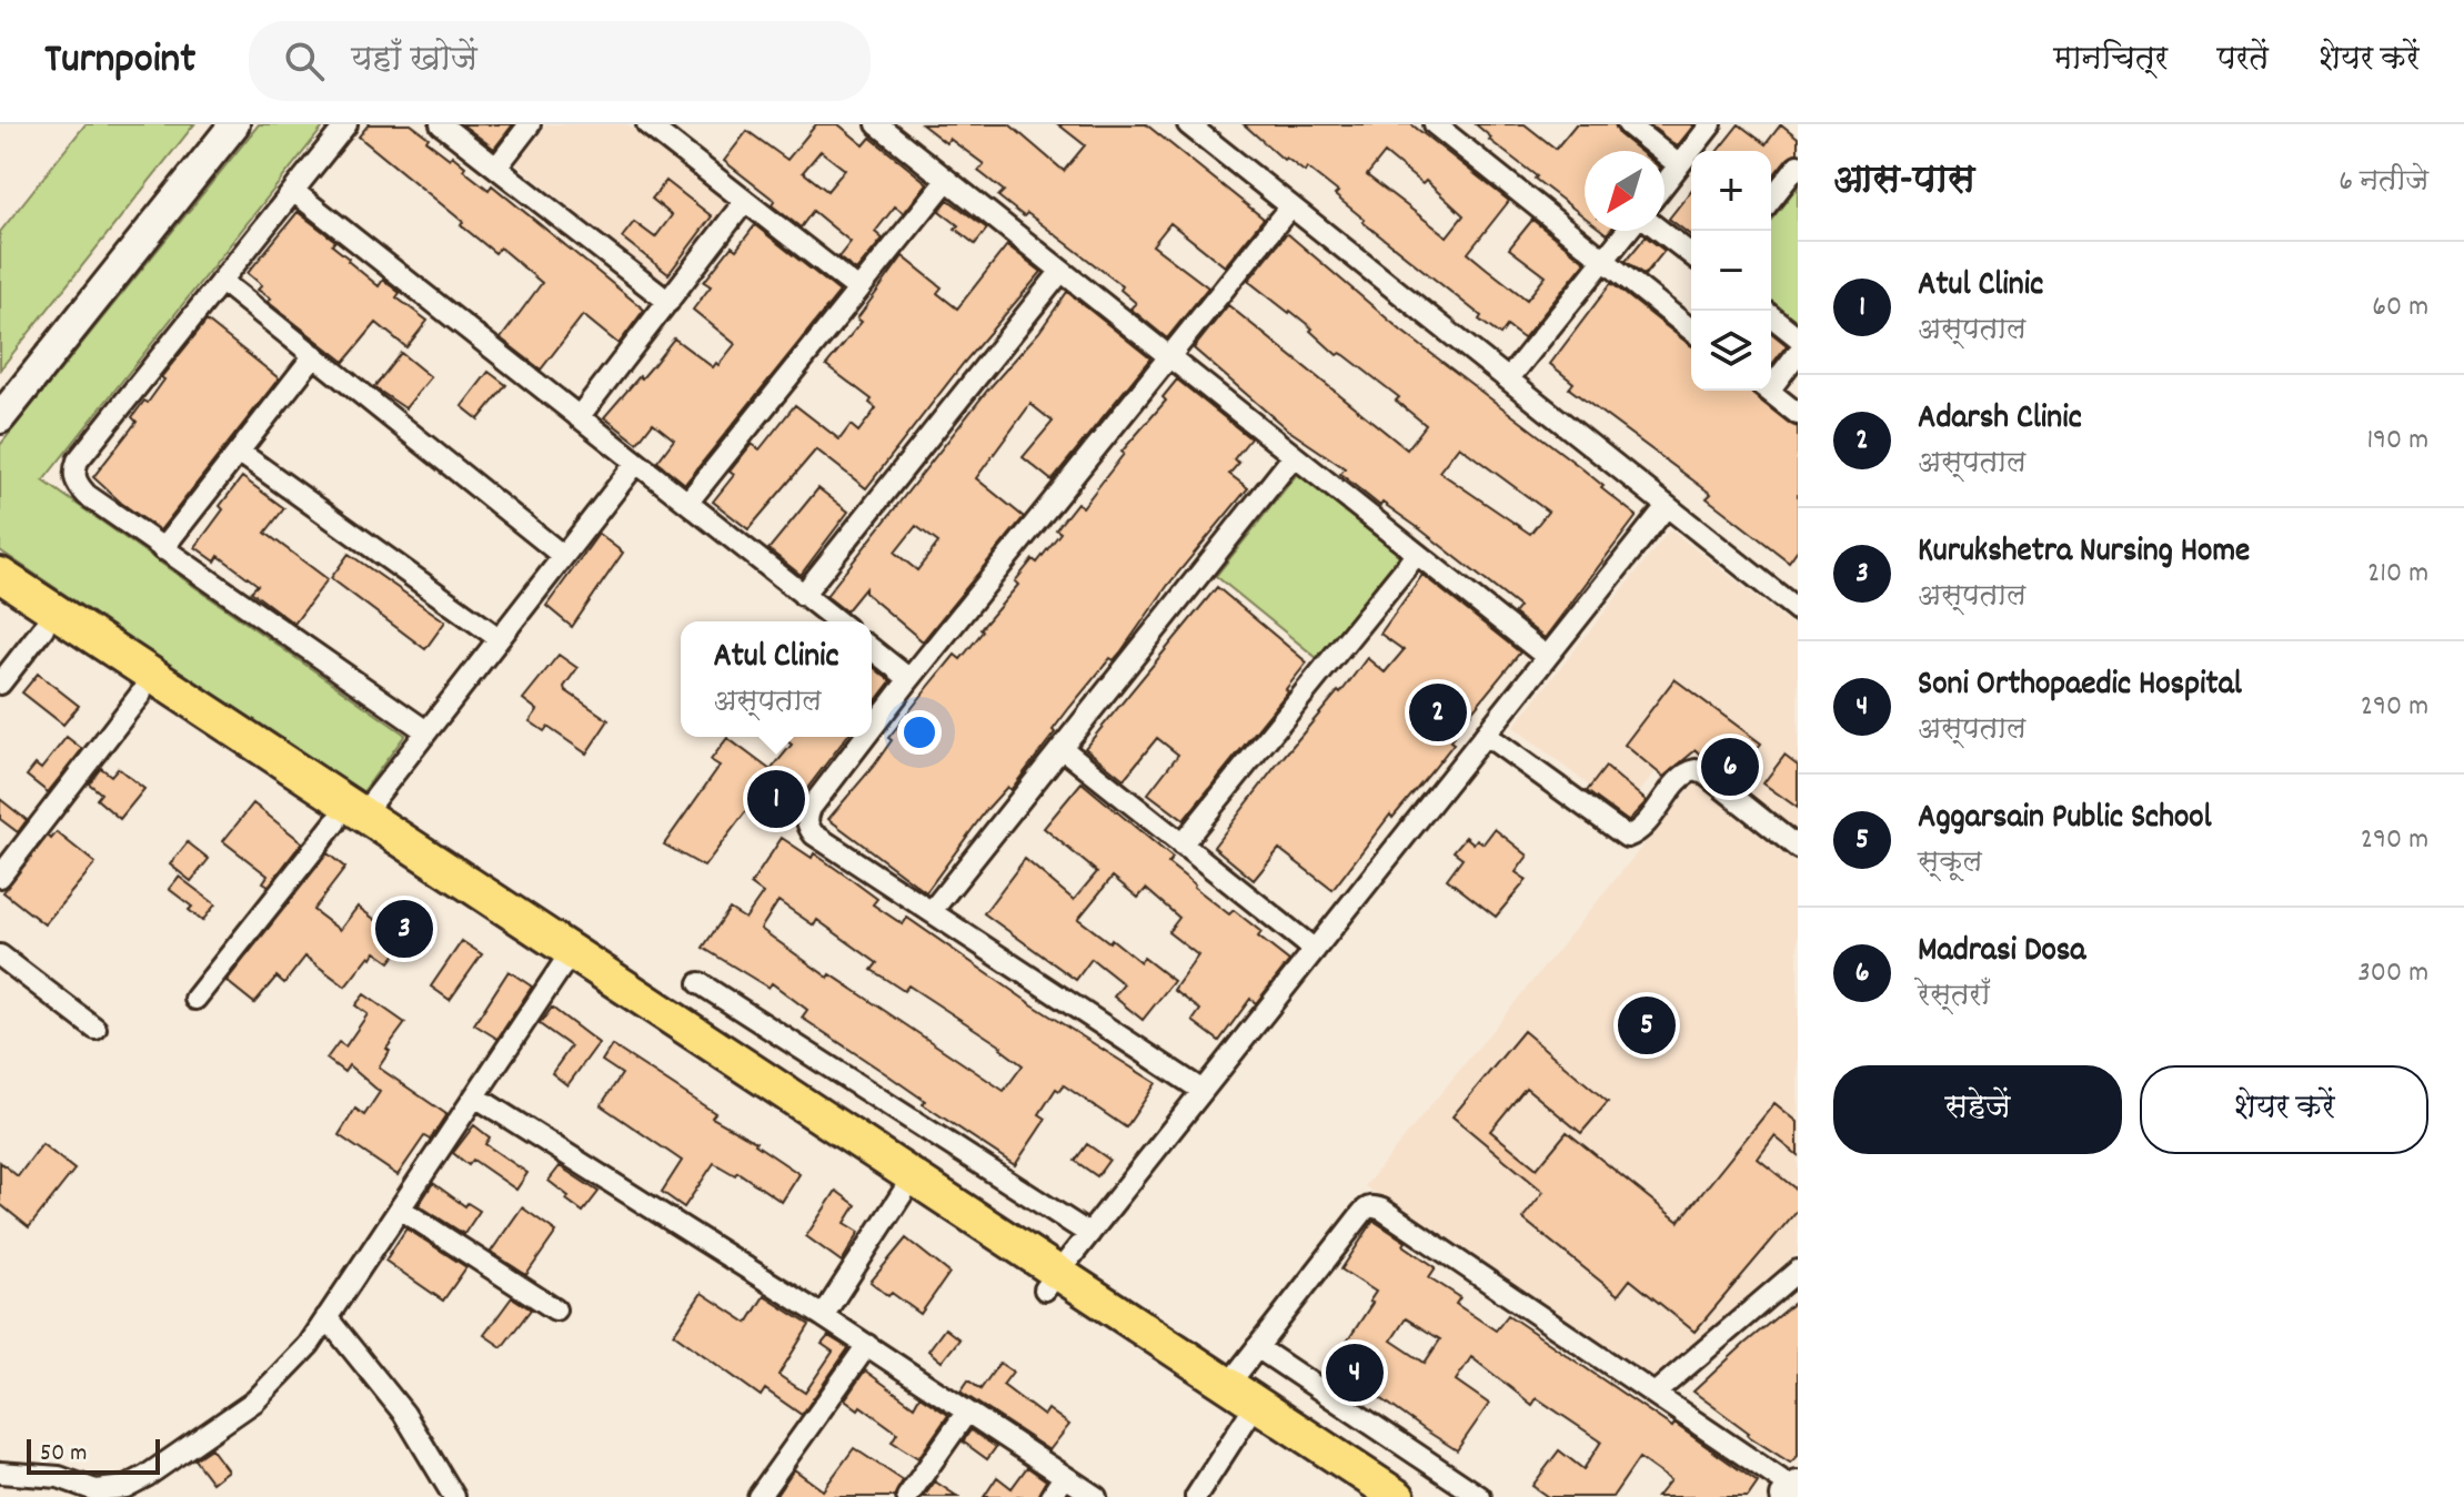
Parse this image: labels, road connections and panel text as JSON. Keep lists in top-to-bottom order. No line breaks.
{"scale_bar":"50 m","north":"bottom left","page":{"header":"Turnpoint","search":"यहाँ खोजें","nav":["मानचित्र","परतें","शेयर करें"],"heading":["आस-पास","6 नतीजे"],"map_buttons":["+","−"],"list":[{"mark":"1","name":"Atul Clinic","note":"अस्पताल","value":"60 m"},{"mark":"2","name":"Adarsh Clinic","note":"अस्पताल","value":"190 m"},{"mark":"3","name":"Kurukshetra Nursing Home","note":"अस्पताल","value":"210 m"},{"mark":"4","name":"Soni Orthopaedic Hospital","note":"अस्पताल","value":"290 m"},{"mark":"5","name":"Aggarsain Public School","note":"स्कूल","value":"290 m"},{"mark":"6","name":"Madrasi Dosa","note":"रेस्तराँ","value":"300 m"}],"popup":["Atul Clinic","अस्पताल"],"pins":["2","6","1","3","5","4"],"buttons":["सहेजें","शेयर करें"],"scale":"50 m"}}
